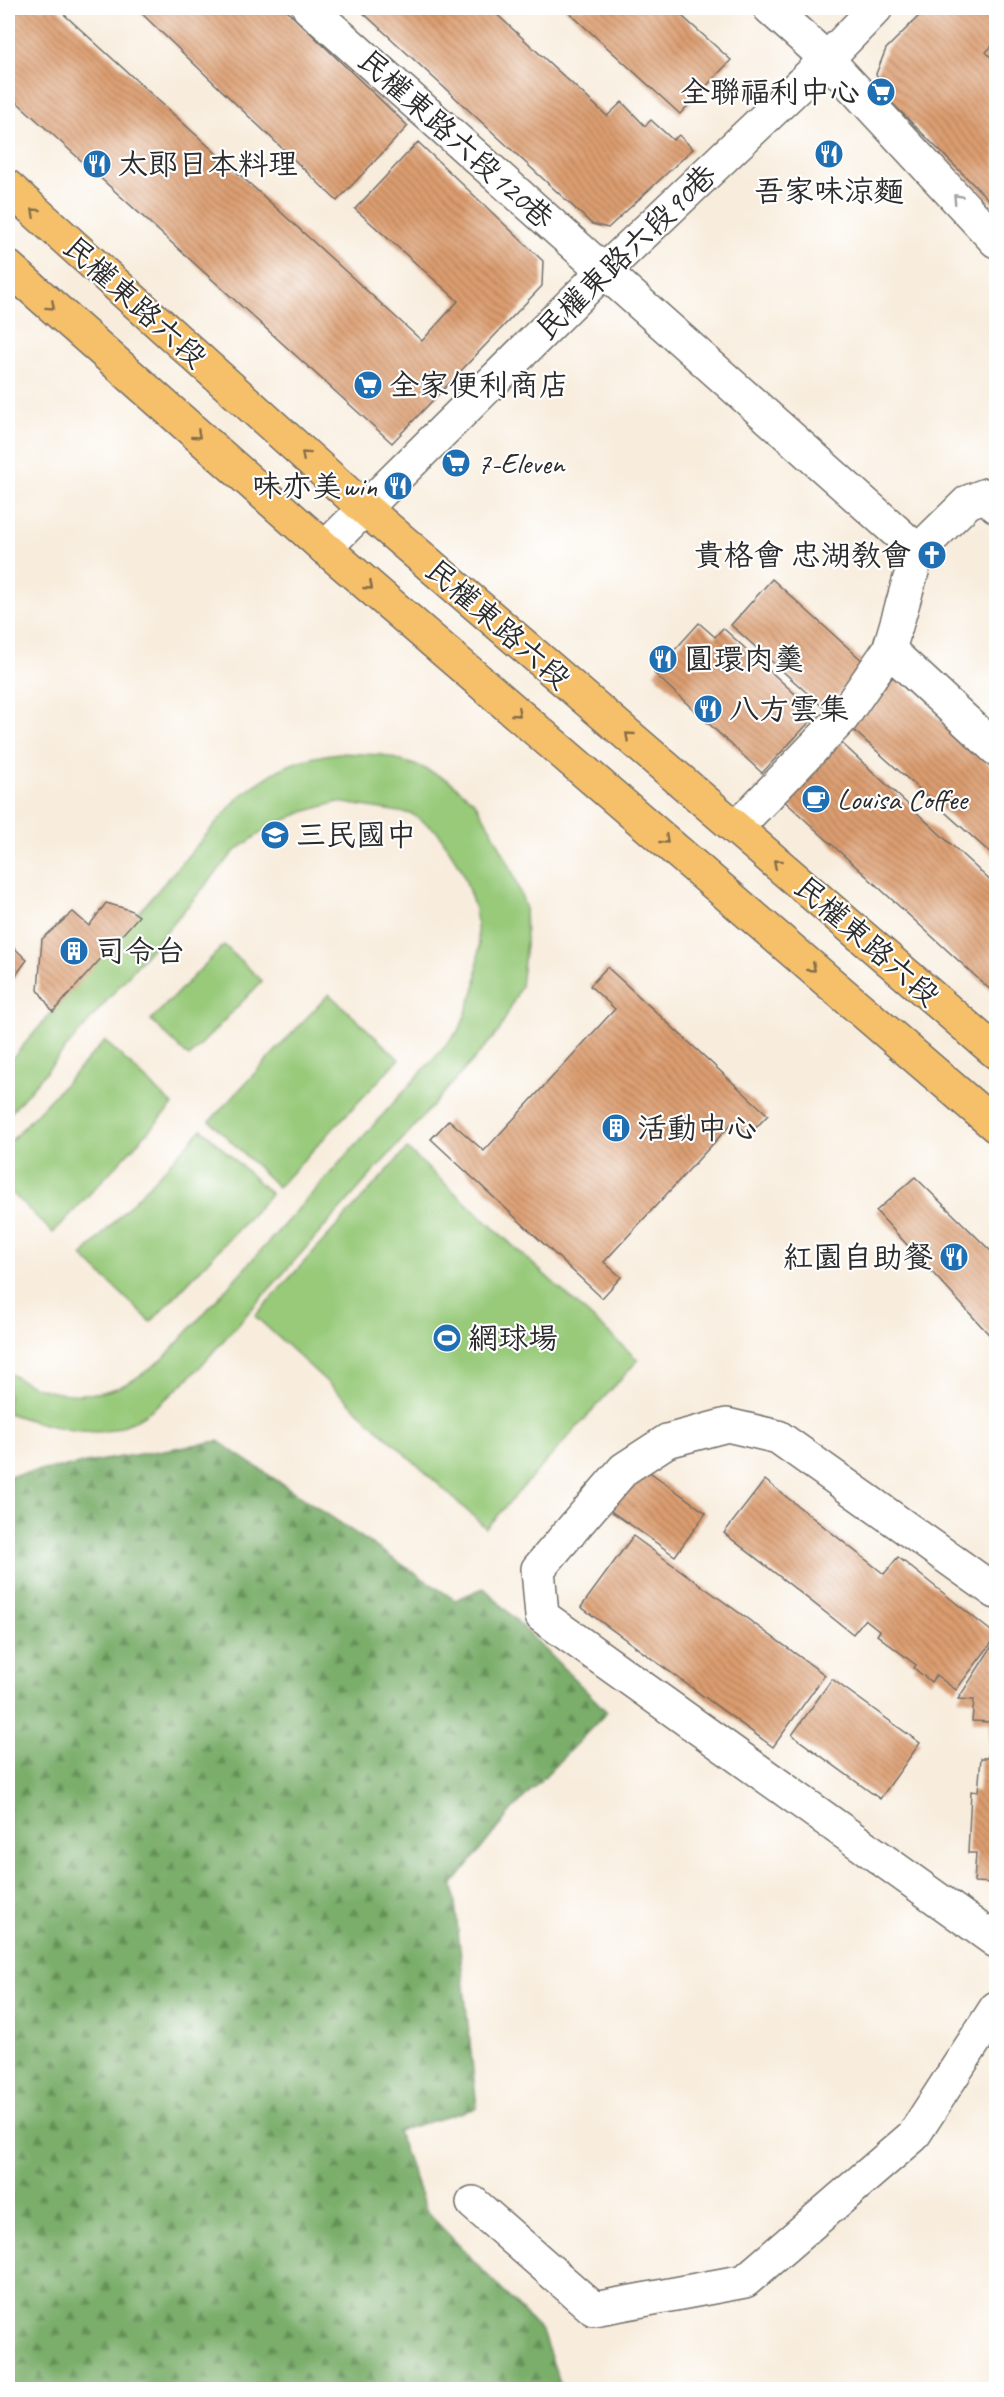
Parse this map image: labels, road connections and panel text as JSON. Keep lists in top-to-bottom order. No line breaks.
{"streets":{"main road":["民權東路六段"],"street":["民權東路六段120巷","民權東路六段90巷"]},"crossings":[["民權東路六段120巷","民權東路六段90巷"],["民權東路六段90巷","民權東路六段"]],"places":{"supermarket":["全聯福利中心","全家便利商店","7-Eleven"],"restaurant":["吾家味涼麵","太郎日本料理","味亦美win","圓環肉羹","八方雲集","紅園自助餐"],"church":["貴格會 忠湖教會"],"cafe":["Louisa Coffee"],"school or university":["三民國中"],"building":["司令台","活動中心"],"sports":["網球場"]}}
